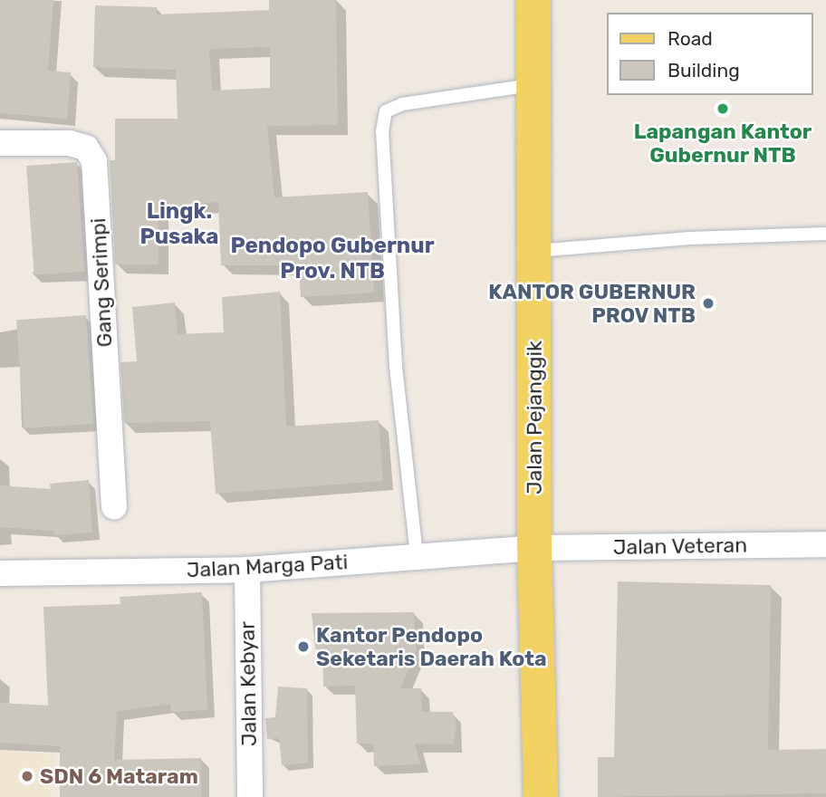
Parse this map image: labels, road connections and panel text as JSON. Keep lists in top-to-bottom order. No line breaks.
{"streets":{"main road":["Jalan Pejanggik"],"street":["Gang Serimpi","Jalan Veteran","Jalan Marga Pati","Jalan Kebyar"]},"crossings":[["Jalan Pejanggik","Jalan Veteran"],["Jalan Pejanggik","Jalan Marga Pati"],["Jalan Veteran","Jalan Marga Pati"],["Jalan Marga Pati","Jalan Kebyar"]],"districts":["Lingk. Pusaka","Pendopo Gubernur Prov. NTB"],"places":["Lapangan Kantor Gubernur NTB","KANTOR GUBERNUR PROV NTB","Kantor Pendopo Seketaris Daerah Kota","SDN 6 Mataram"],"legend":["Road","Building"]}
